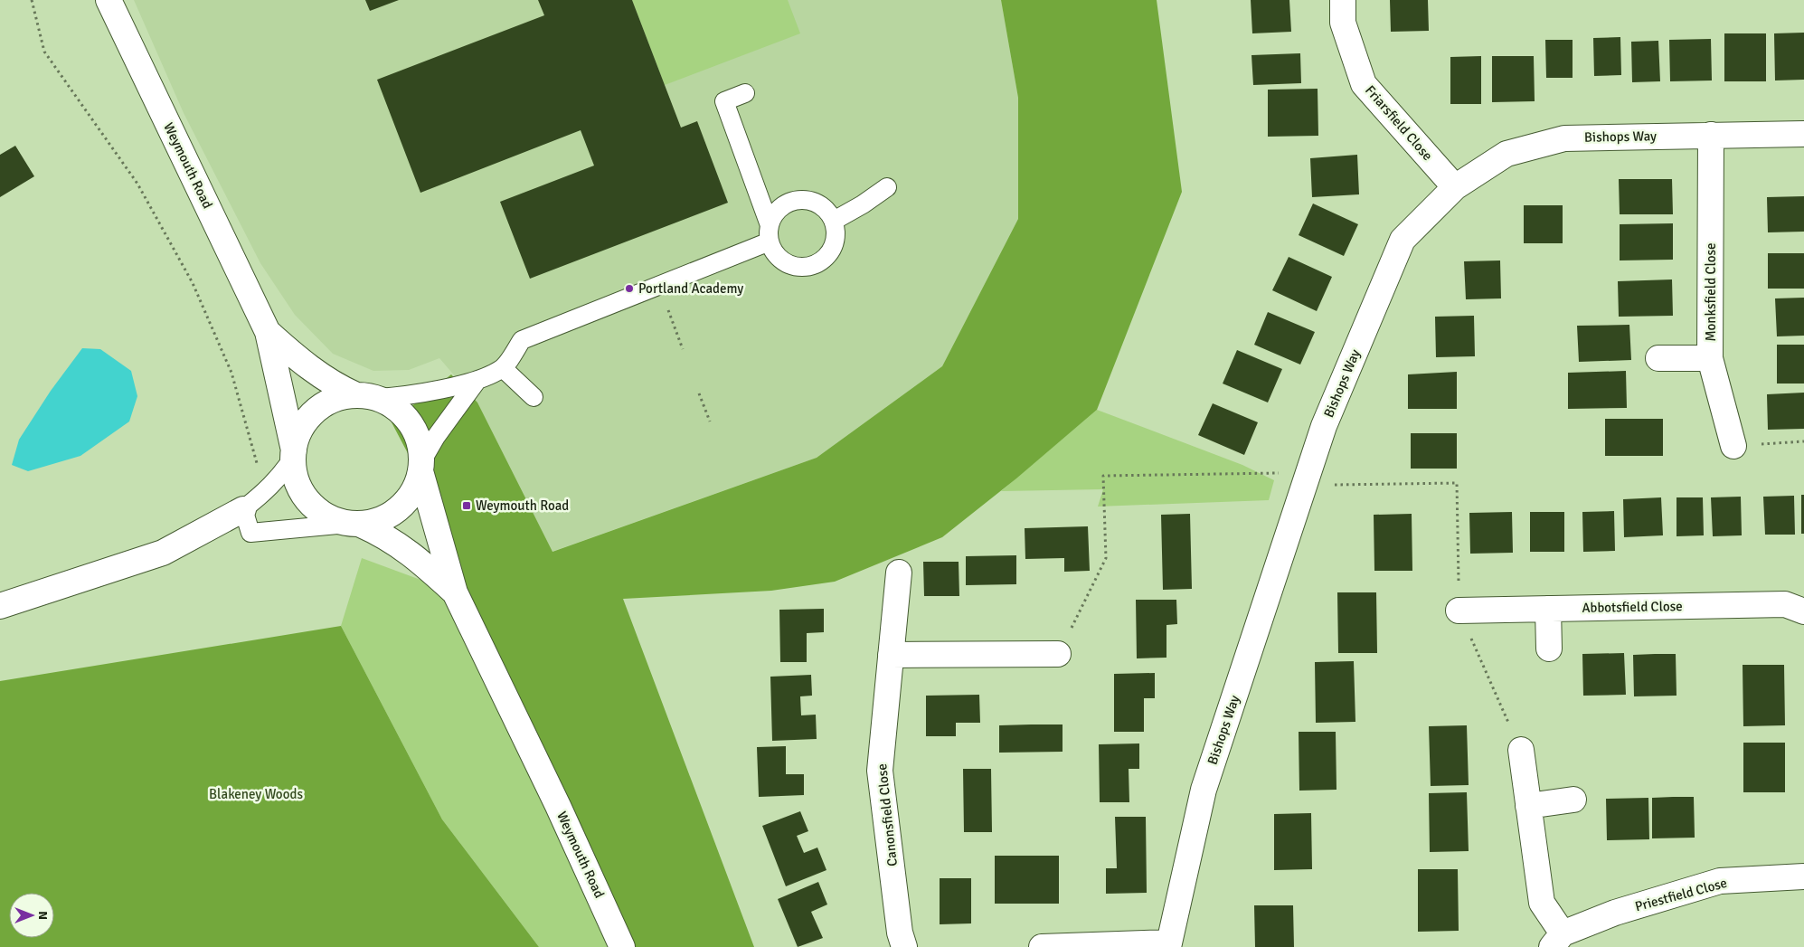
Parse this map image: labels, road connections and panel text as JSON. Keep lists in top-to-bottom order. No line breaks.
{"streets":{"street":["Friarsfield Close","Bishops Way","Weymouth Road","Monksfield Close","Abbotsfield Close","Canonsfield Close","Priestfield Close"]},"crossings":[["Friarsfield Close","Bishops Way"],["Bishops Way","Monksfield Close"]],"parks":["Blakeney Woods"],"places":{"other":["Portland Academy"],"transit":["Weymouth Road"]},"north":"right"}
